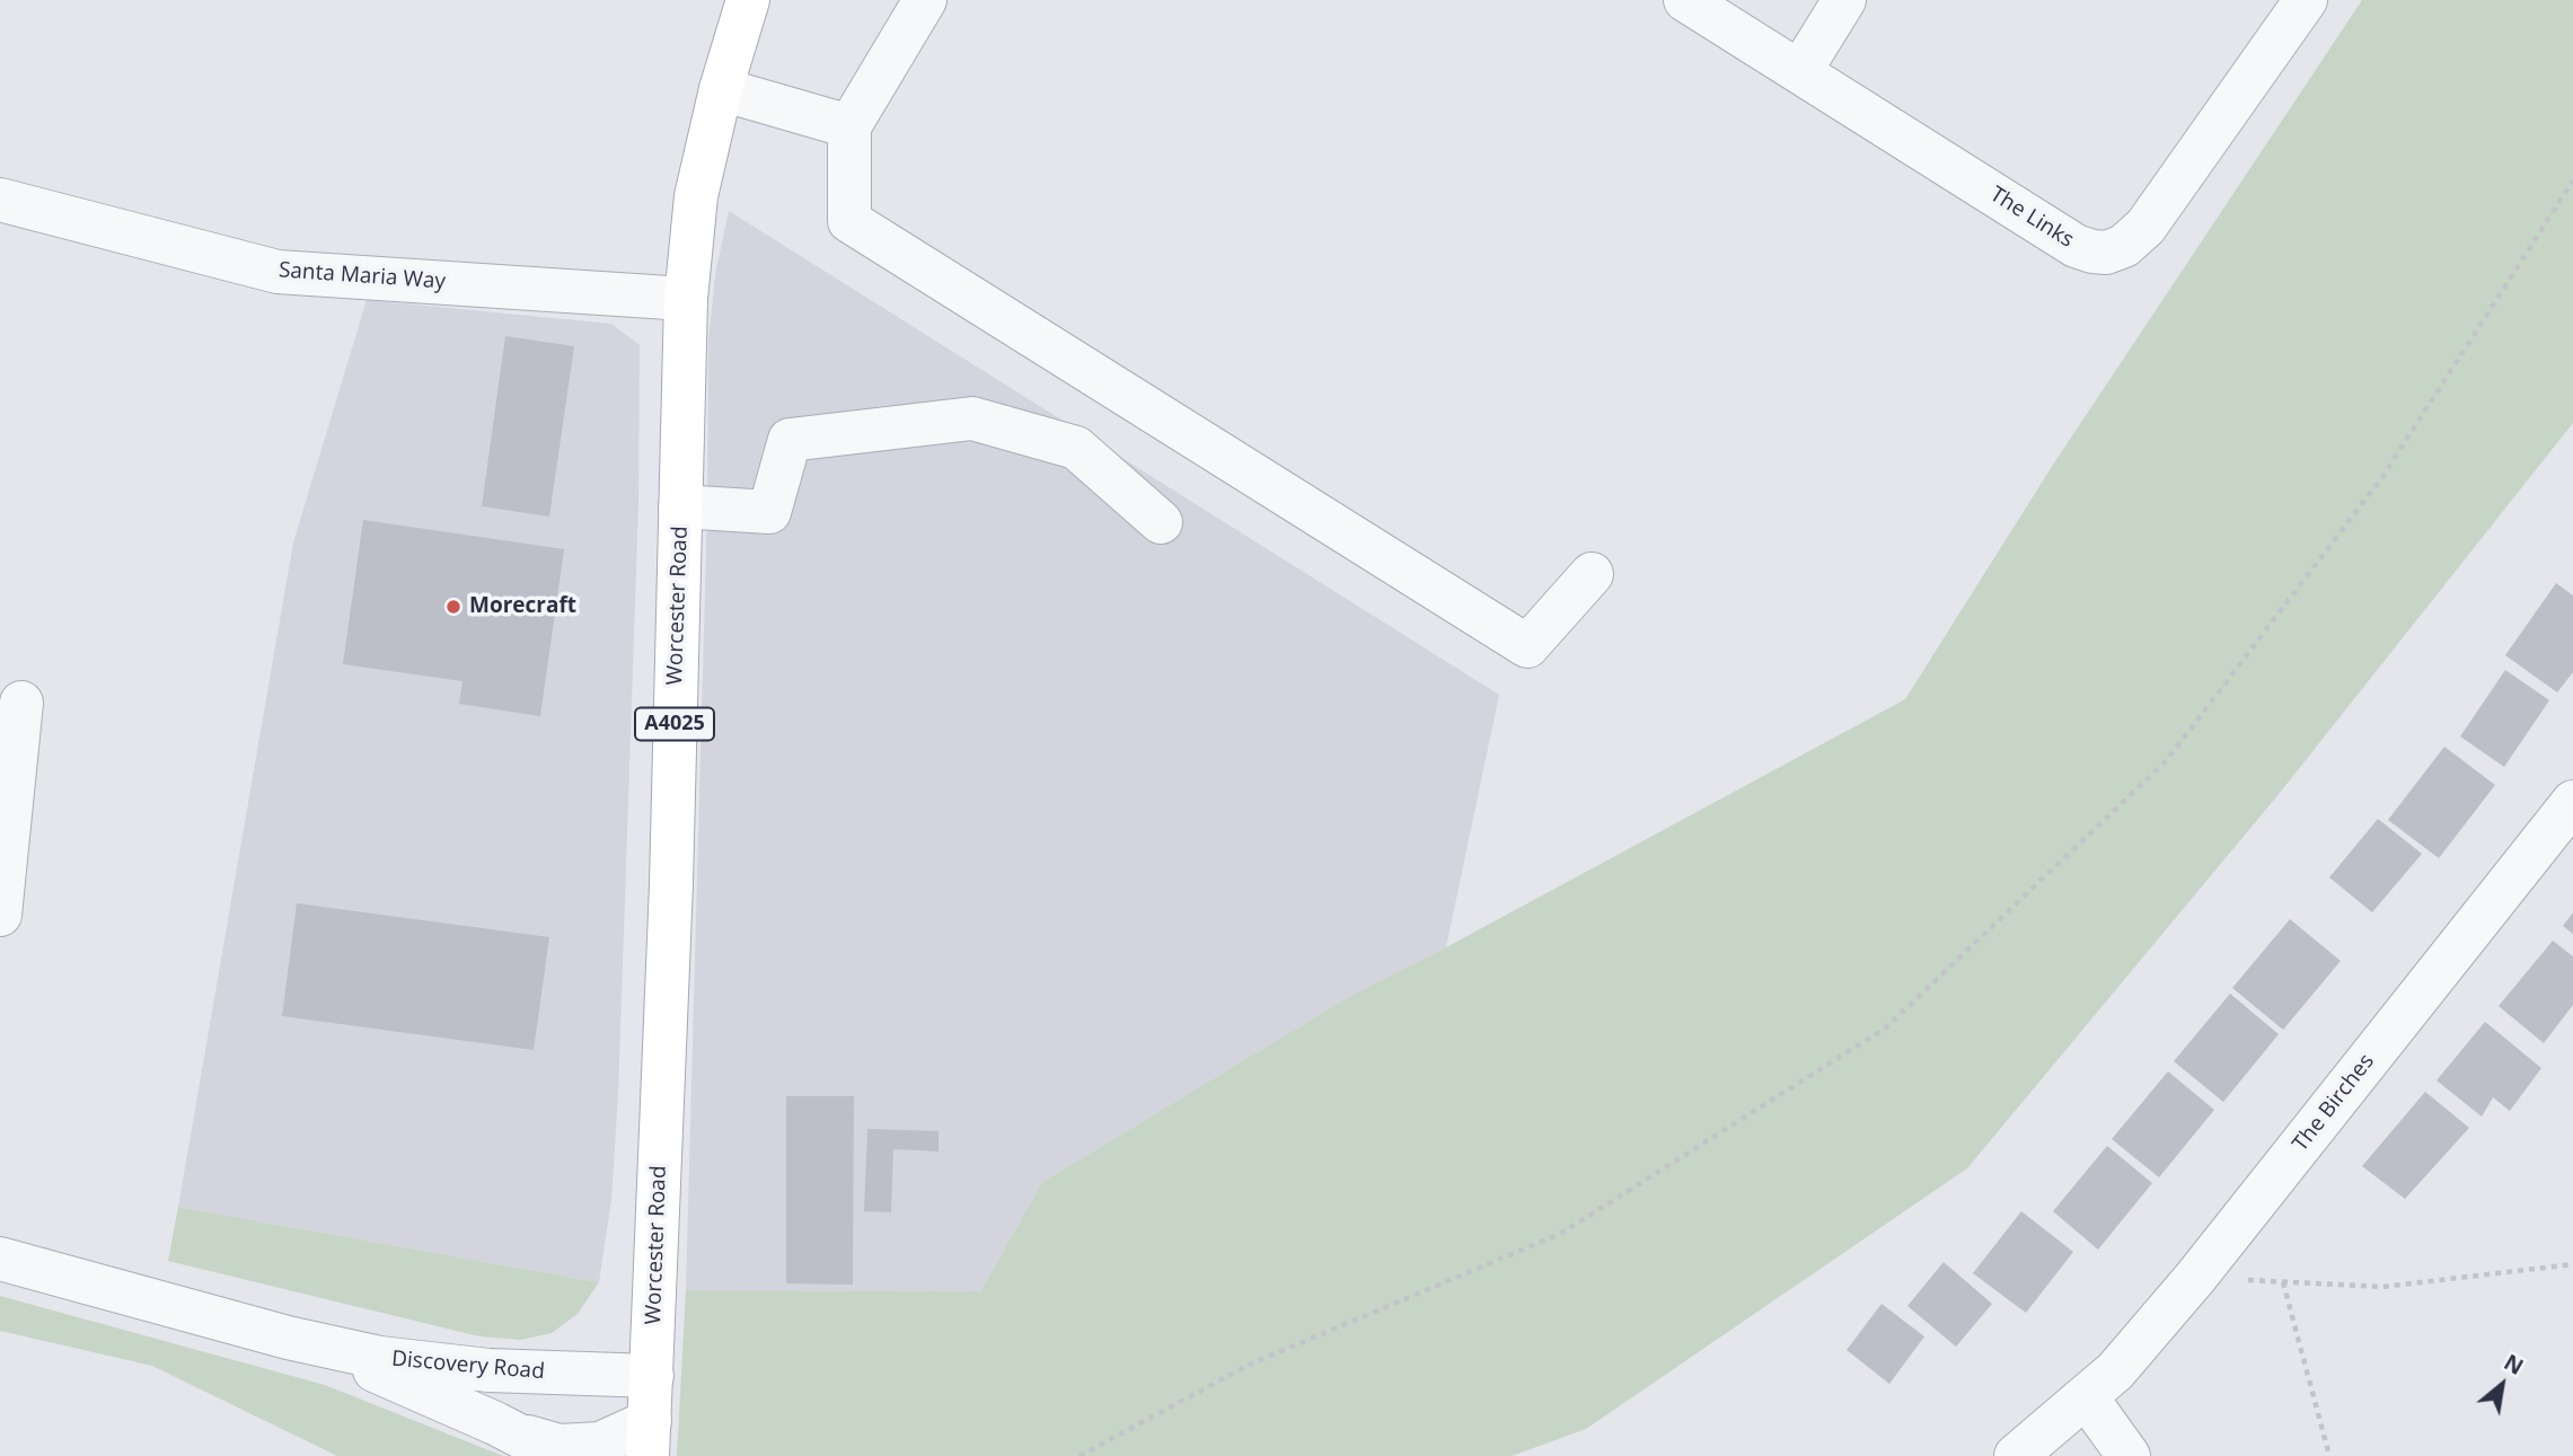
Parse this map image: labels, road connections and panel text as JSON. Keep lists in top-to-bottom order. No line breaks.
{"streets":{"main road":["Worcester Road","A4025"],"street":["The Links","Santa Maria Way","The Birches","Discovery Road"]},"crossings":[["Santa Maria Way","Worcester Road"],["Worcester Road","Discovery Road"]],"places":["Morecraft"],"north":"top right"}
